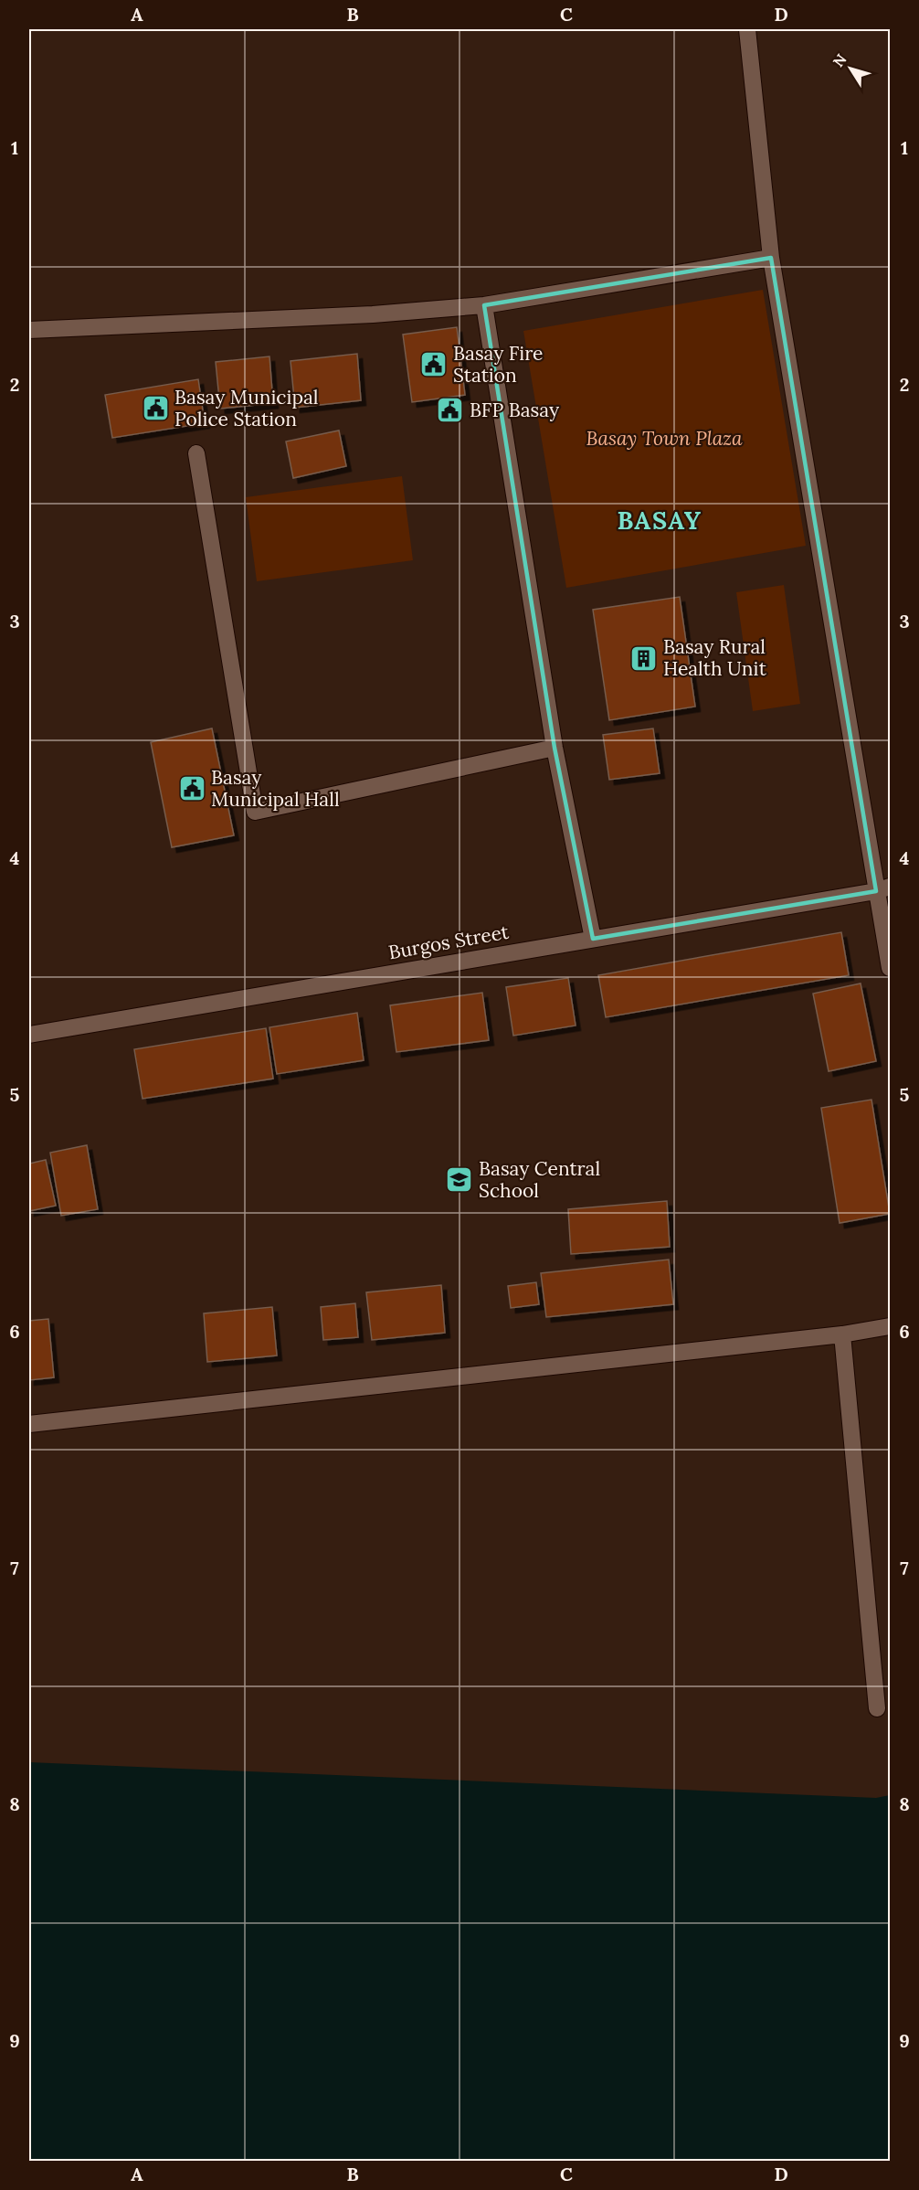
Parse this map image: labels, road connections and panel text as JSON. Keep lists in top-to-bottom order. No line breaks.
{"streets":{"street":["Burgos Street"]},"districts":["BASAY"],"parks":["Basay Town Plaza"],"places":{"public building":["Basay Fire Station","Basay Municipal Police Station","BFP Basay","Basay Municipal Hall"],"building":["Basay Rural Health Unit"],"school or university":["Basay Central School"]},"north":"top left","grid":{"columns":["A","B","C","D"],"rows":["1","2","3","4","5","6","7","8","9"]}}
